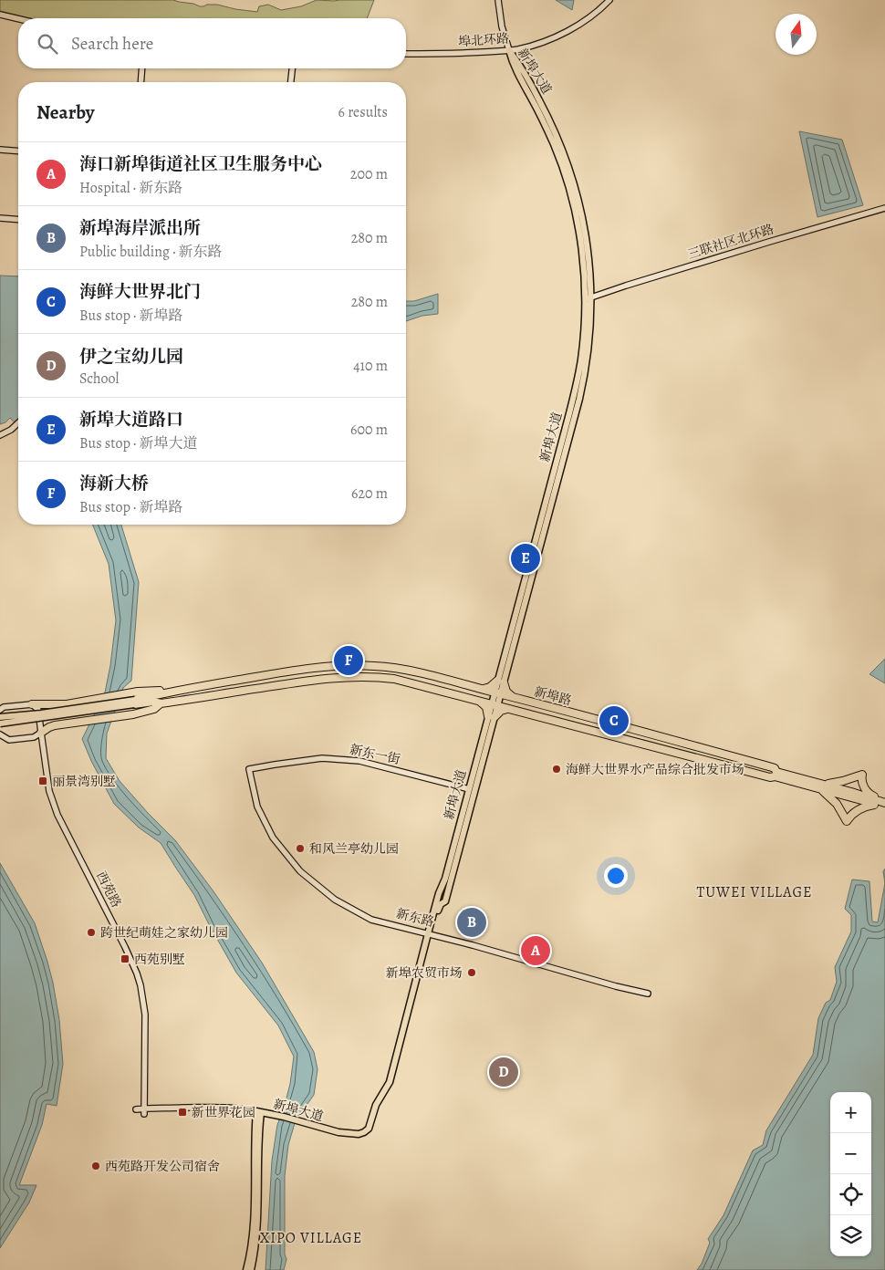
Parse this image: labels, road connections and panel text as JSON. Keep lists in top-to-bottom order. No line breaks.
{"streets":{"highway":["新埠路"],"main road":["新埠大道"],"street":["埠北环路","三联社区北环路","新东一街","西苑路","新东路"]},"crossings":[["埠北环路","新埠大道"],["新埠大道","三联社区北环路"],["新埠大道","新埠路"],["新埠大道","新东一街"],["新埠大道","西苑路"],["新埠大道","新东路"],["新东一街","新东路"]],"districts":["TUWEI VILLAGE","XIPO VILLAGE"],"places":{"other":["海鲜大世界水产品综合批发市场","和风兰亭幼儿园","跨世纪萌娃之家幼儿园","新埠农贸市场","西苑路开发公司宿舍"],"transit":["丽景湾别墅","西苑别墅","新世界花园"]},"north":"top","page":{"search":"Search here","heading":["Nearby","6 results"],"list":[{"mark":"A","name":"海口新埠街道社区卫生服务中心","note":"Hospital · 新东路","value":"200 m"},{"mark":"B","name":"新埠海岸派出所","note":"Public building · 新东路","value":"280 m"},{"mark":"C","name":"海鲜大世界北门","note":"Bus stop · 新埠路","value":"280 m"},{"mark":"D","name":"伊之宝幼儿园","note":"School","value":"410 m"},{"mark":"E","name":"新埠大道路口","note":"Bus stop · 新埠大道","value":"600 m"},{"mark":"F","name":"海新大桥","note":"Bus stop · 新埠路","value":"620 m"}],"pins":["E","F","C","B","A","D"],"map_buttons":["+","−"]}}
